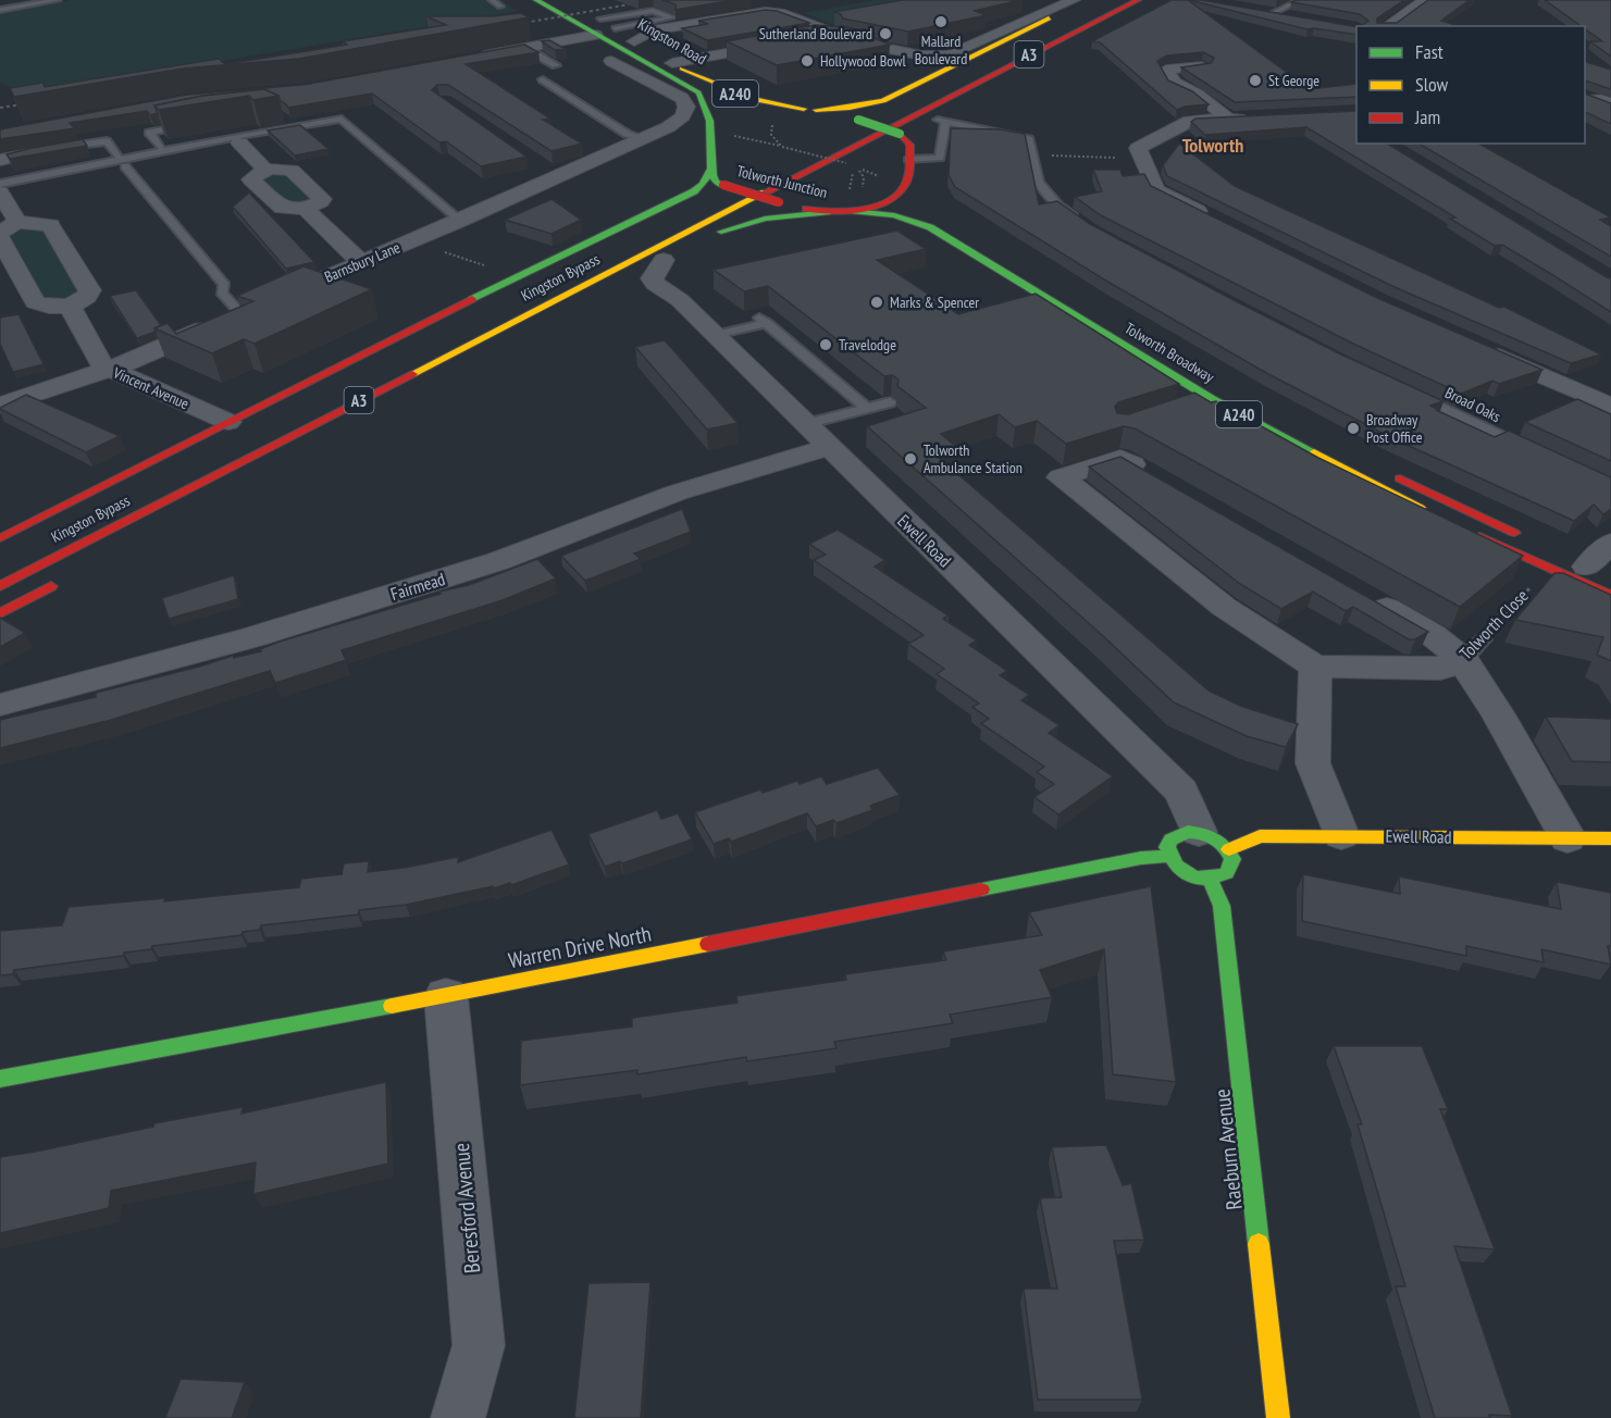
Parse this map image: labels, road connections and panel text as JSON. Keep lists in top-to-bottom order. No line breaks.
{"streets":{"main road":["Kingston Road","A3","A240","Tolworth Junction","Kingston Bypass","Tolworth Broadway","Ewell Road","Warren Drive North","Raeburn Avenue"],"street":["Barnsbury Lane","Vincent Avenue","Fairmead","Tolworth Close","Beresford Avenue"],"lane":["Broad Oaks"]},"crossings":[["Kingston Road","A240"],["Kingston Road","Tolworth Junction"],["Kingston Road","Barnsbury Lane"],["A3","A240"],["A240","Tolworth Junction"],["A240","Barnsbury Lane"],["Tolworth Junction","Barnsbury Lane"],["Tolworth Junction","Tolworth Broadway"],["Barnsbury Lane","Vincent Avenue"],["Ewell Road","Fairmead"],["Ewell Road","Warren Drive North"],["Ewell Road","Raeburn Avenue"],["Warren Drive North","Raeburn Avenue"],["Warren Drive North","Beresford Avenue"]],"districts":["Tolworth"],"places":["Mallard Boulevard","Sutherland Boulevard","Hollywood Bowl","St George","Marks & Spencer","Travelodge","Broadway Post Office","Tolworth Ambulance Station"],"legend":["Fast","Slow","Jam"]}
